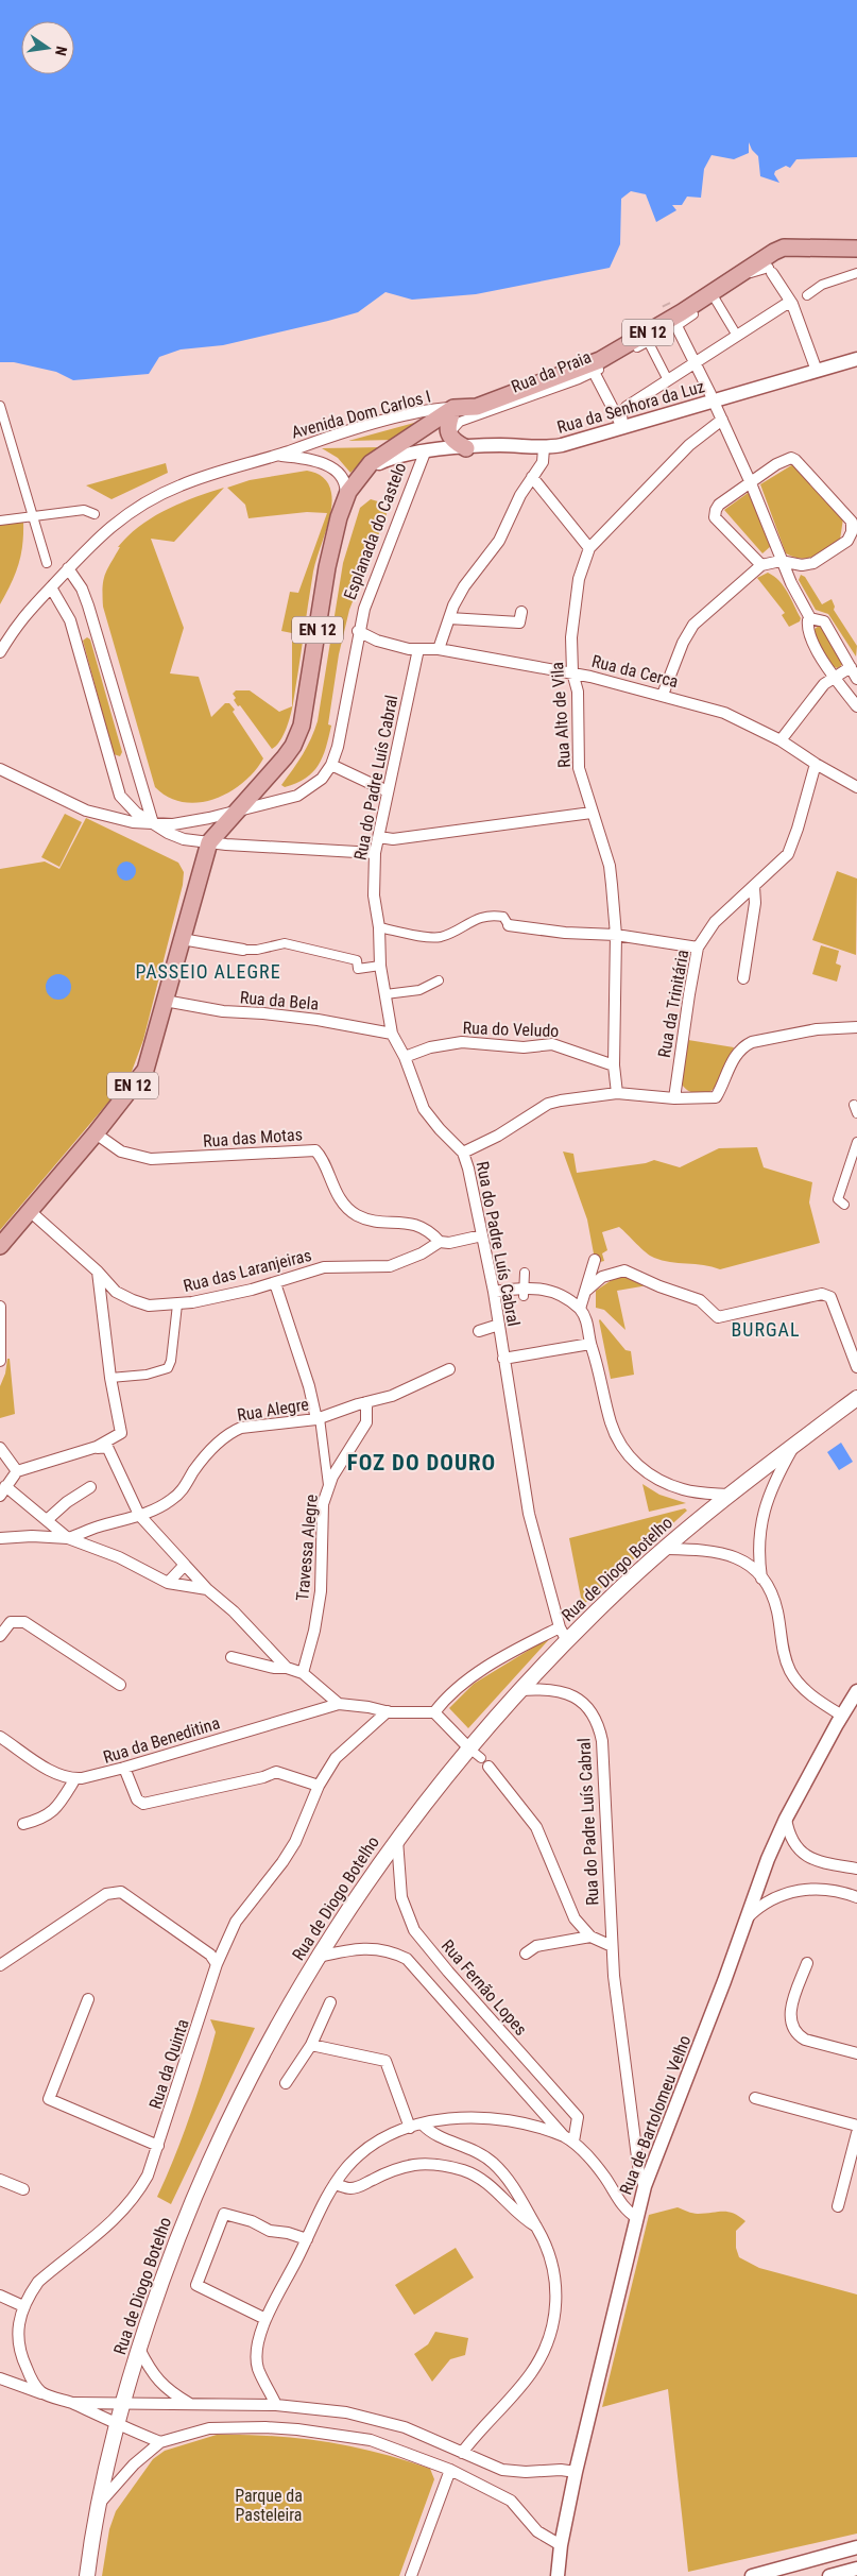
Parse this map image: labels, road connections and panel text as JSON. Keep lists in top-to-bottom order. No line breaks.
{"streets":{"main road":["EN 12","Esplanada do Castelo","Rua de Diogo Botelho"],"street":["Rua da Praia","Rua da Senhora da Luz","Avenida Dom Carlos I","Rua da Cerca","Rua Alto de Vila","Rua do Padre Luís Cabral","Rua da Bela","Rua da Trinitária","Rua do Veludo","Rua das Motas","Rua das Laranjeiras","Rua Alegre","Travessa Alegre","Rua da Beneditina","Rua Fernão Lopes","Rua da Quinta","Rua de Bartolomeu Velho"]},"crossings":[["EN 12","Avenida Dom Carlos I"],["EN 12","Esplanada do Castelo"],["EN 12","Rua da Bela"],["EN 12","Rua das Motas"],["EN 12","Rua das Laranjeiras"],["Rua da Senhora da Luz","Esplanada do Castelo"],["Rua da Senhora da Luz","Rua da Cerca"],["Avenida Dom Carlos I","Esplanada do Castelo"],["Esplanada do Castelo","Rua da Cerca"],["Rua da Cerca","Rua Alto de Vila"],["Rua da Cerca","Rua do Padre Luís Cabral"],["Rua da Cerca","Rua da Trinitária"],["Rua Alto de Vila","Rua do Veludo"],["Rua do Padre Luís Cabral","Rua da Bela"],["Rua do Padre Luís Cabral","Rua do Veludo"],["Rua do Padre Luís Cabral","Rua de Diogo Botelho"],["Rua do Padre Luís Cabral","Rua de Bartolomeu Velho"],["Rua das Motas","Rua das Laranjeiras"],["Rua Alegre","Travessa Alegre"],["Rua de Diogo Botelho","Rua Fernão Lopes"]],"districts":["PASSEIO ALEGRE","BURGAL","FOZ DO DOURO"],"parks":["Parque da Pasteleira"],"north":"right"}
